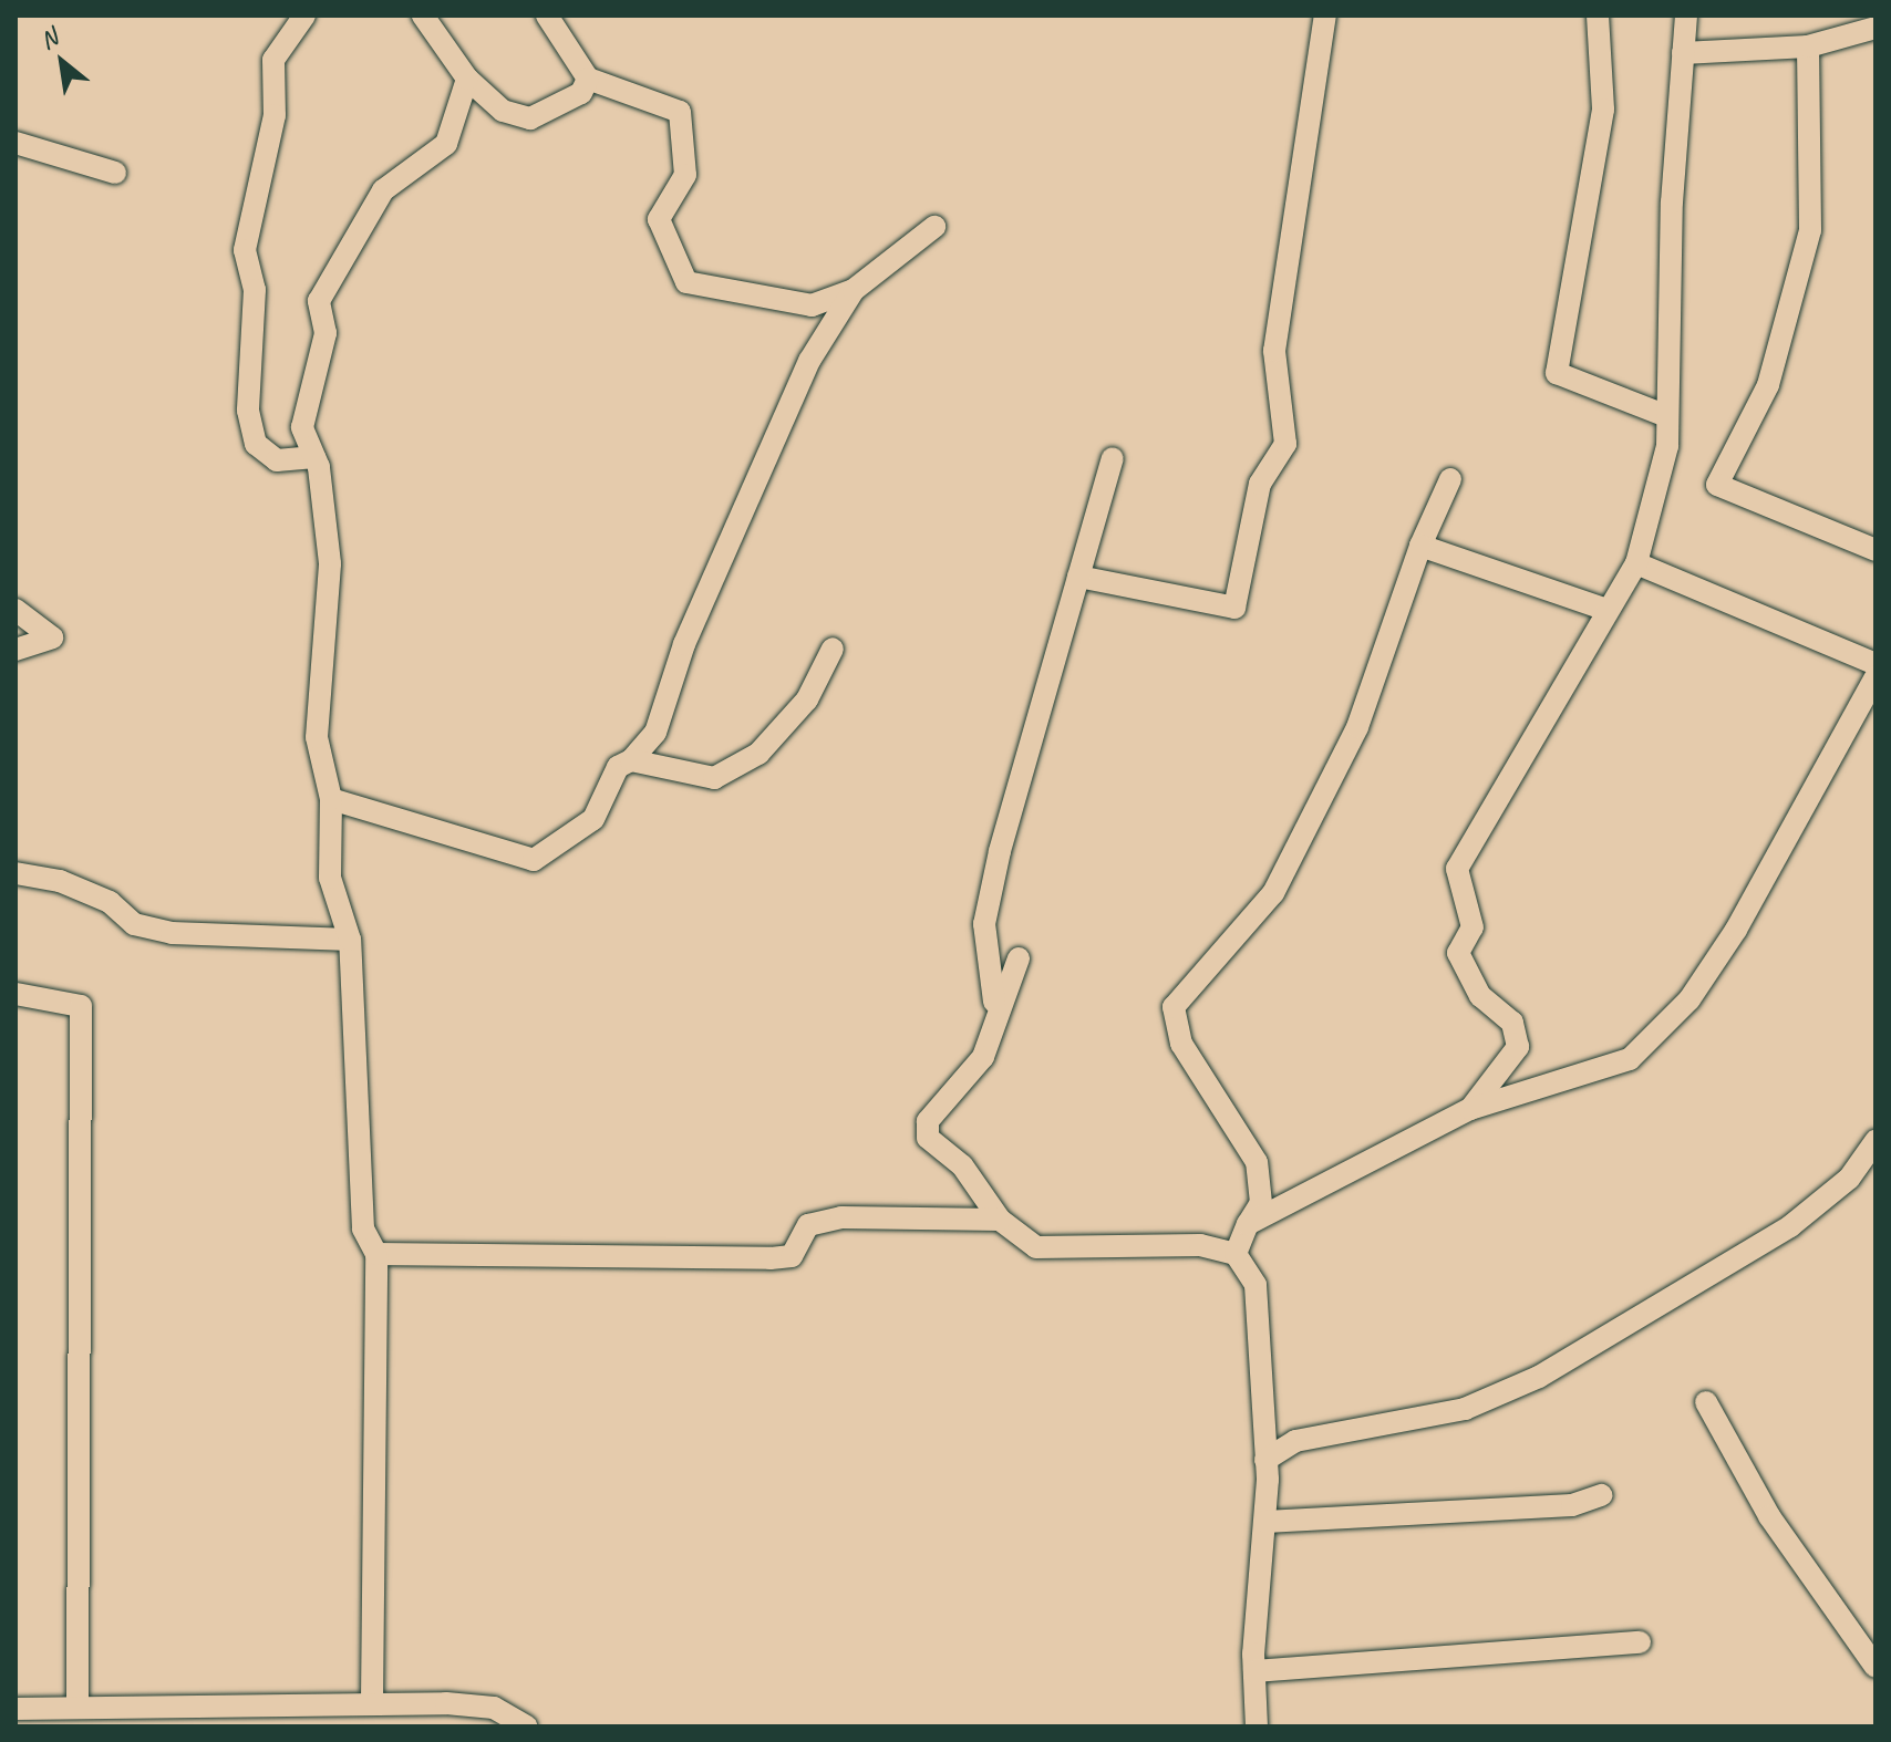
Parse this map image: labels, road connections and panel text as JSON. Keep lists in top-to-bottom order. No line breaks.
{"north":"top left"}
